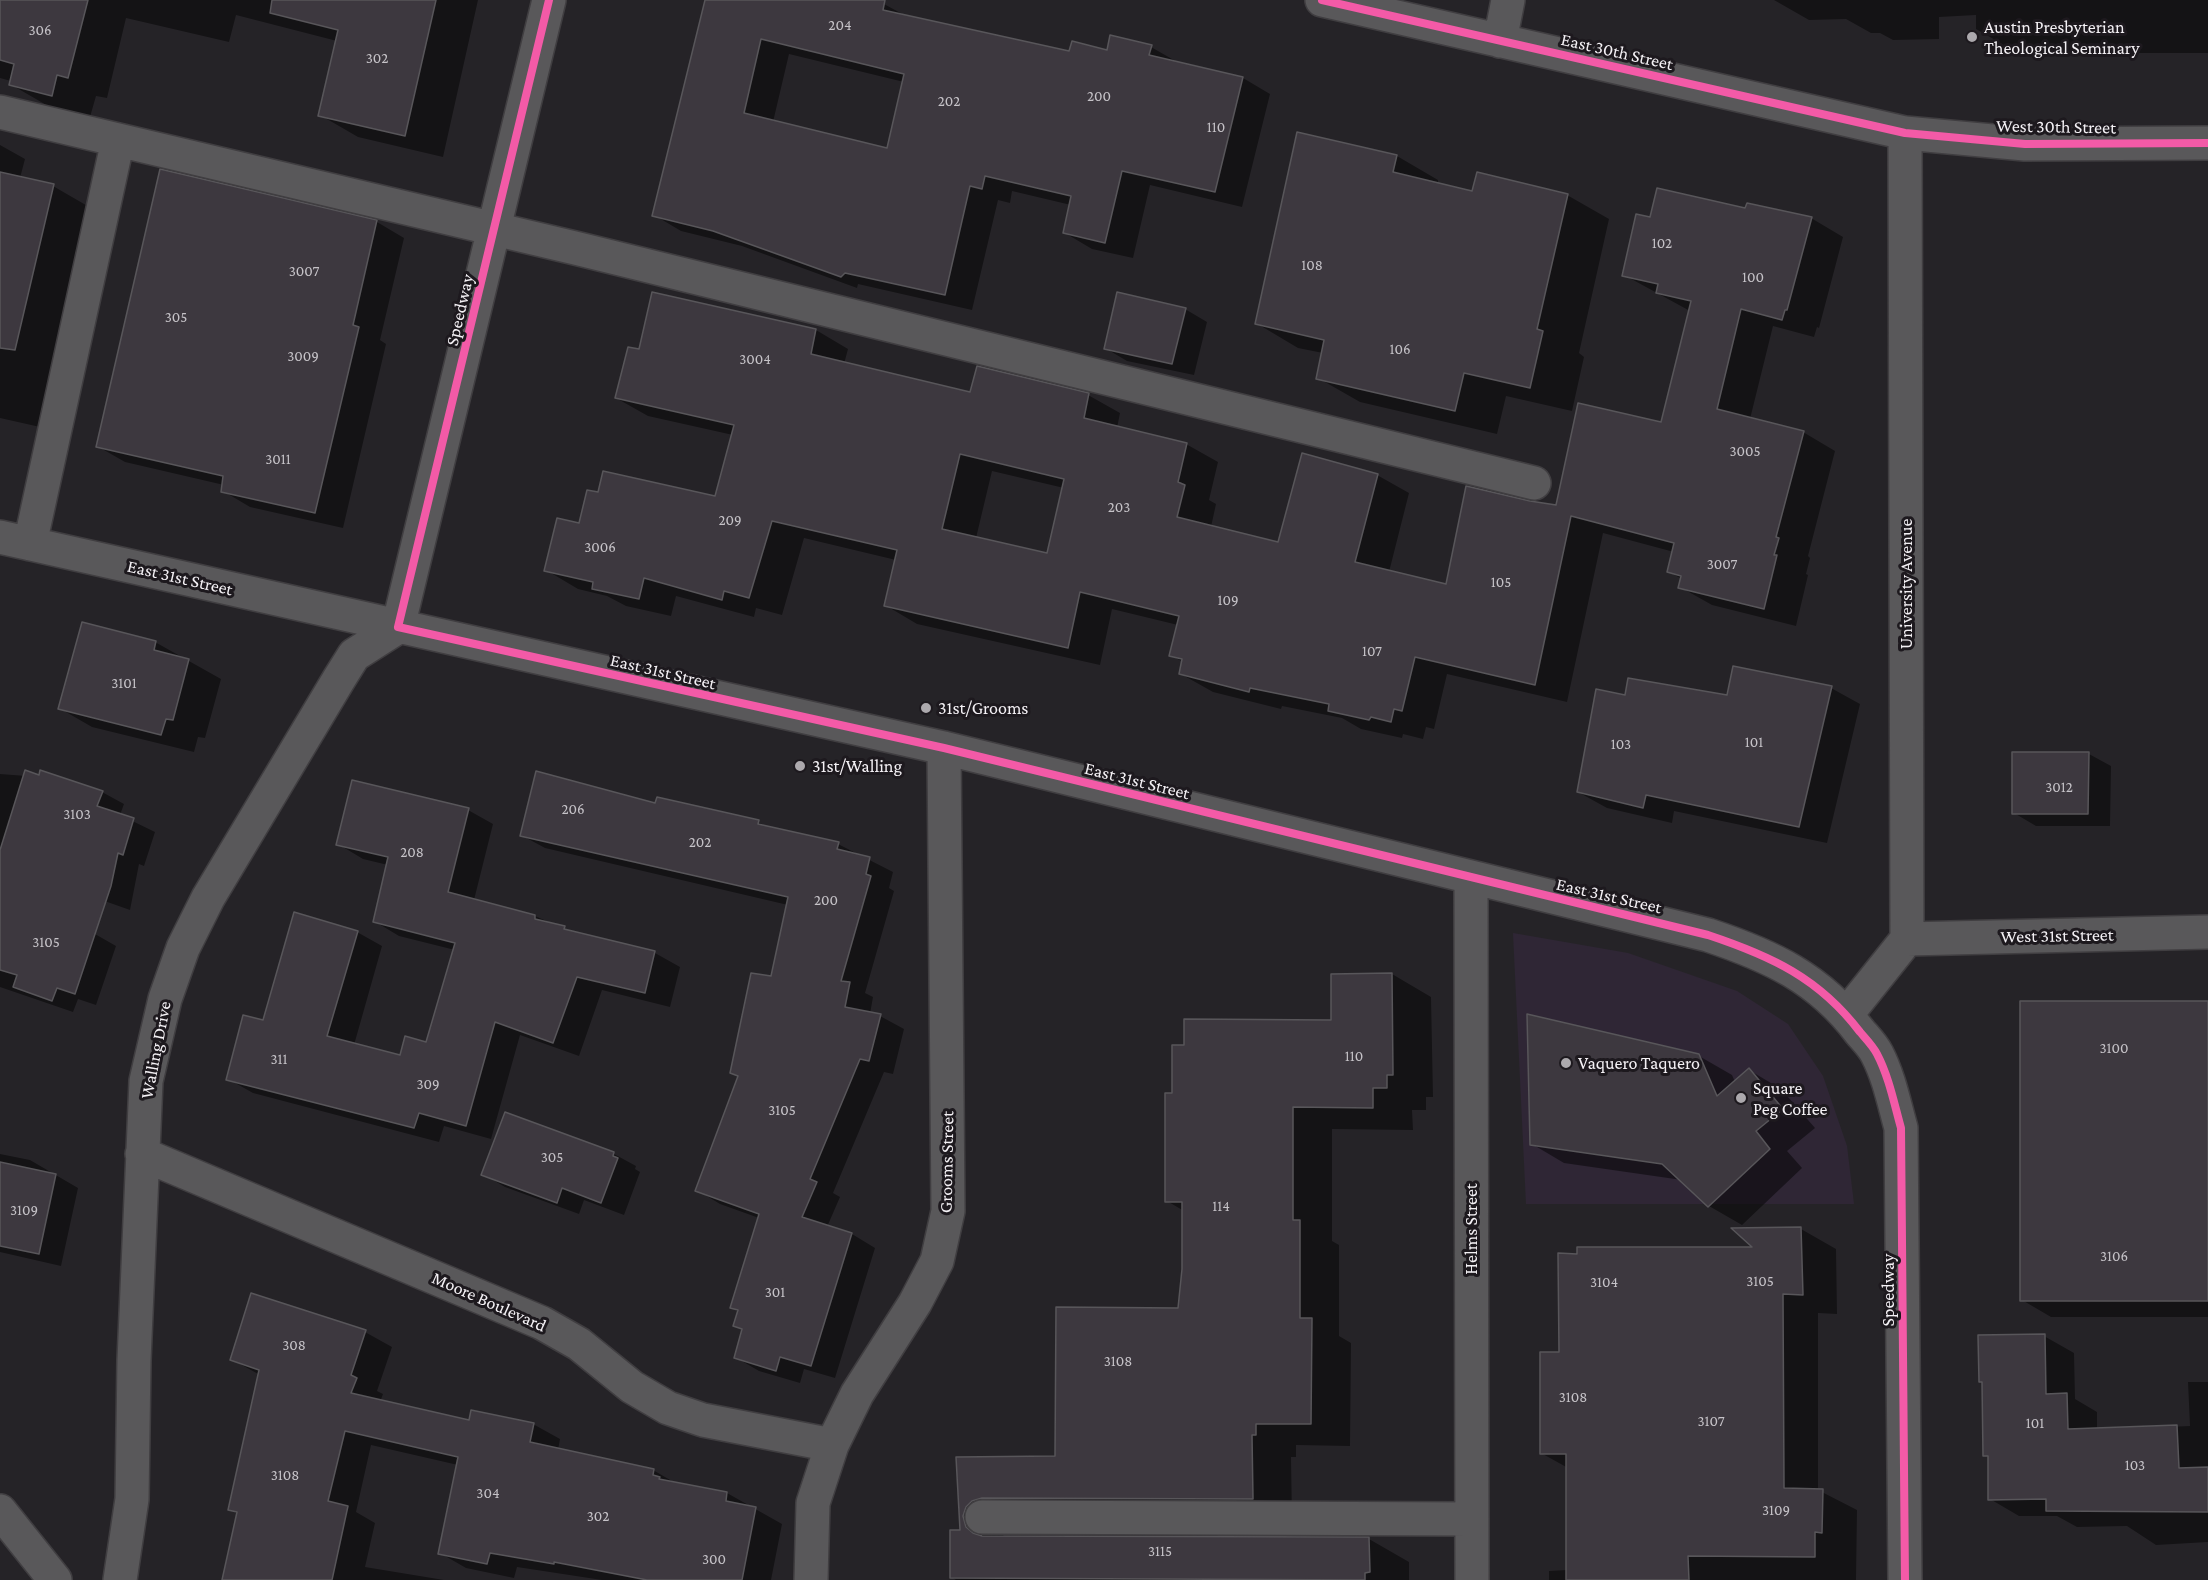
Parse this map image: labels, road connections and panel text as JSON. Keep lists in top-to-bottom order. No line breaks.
{"streets":{"street":["East 30th Street","West 30th Street","Speedway","East 31st Street","University Avenue","West 31st Street","Walling Drive","Grooms Street","Helms Street","Moore Boulevard"]},"crossings":[["East 30th Street","West 30th Street"],["East 30th Street","University Avenue"],["West 30th Street","University Avenue"],["Speedway","East 31st Street"],["Speedway","Walling Drive"],["East 31st Street","Walling Drive"],["East 31st Street","Grooms Street"],["East 31st Street","Helms Street"],["University Avenue","West 31st Street"],["Walling Drive","Moore Boulevard"],["Grooms Street","Moore Boulevard"]],"places":["Austin Presbyterian Theological Seminary","31st/Grooms","31st/Walling","Vaquero Taquero","Square Peg Coffee"],"house_numbers":["204","306","302","200","202","110","102","108","3007","100","305","106","3009","3004","3005","3011","203","209","3006","3007","105","109","107","3101","101","103","3012","206","3103","202","208","200","3105","3100","110","311","309","3105","305","114","3109","3106","3105","3104","301","308","3108","3108","3107","101","103","3108","304","3109","302","3115","300"]}
